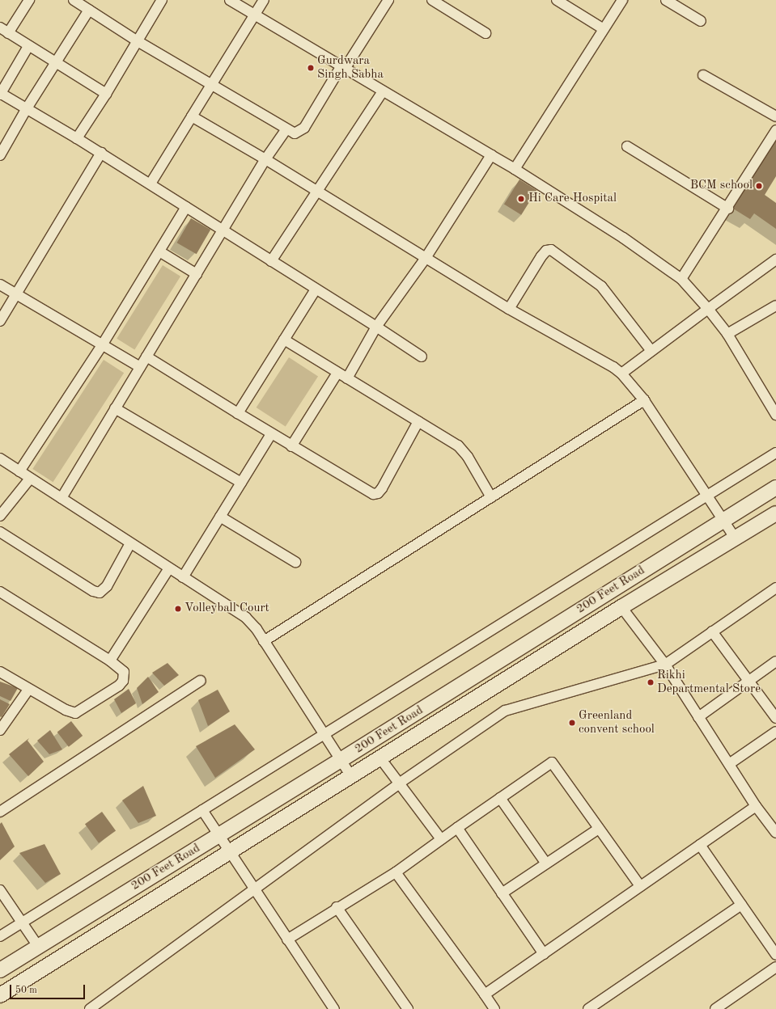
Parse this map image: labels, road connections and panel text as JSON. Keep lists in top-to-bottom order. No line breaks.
{"streets":{"street":["200 Feet Road"]},"places":["Gurdwara Singh Sabha","BCM school","Hi Care Hospital","Volleyball Court","Rikhi Departmental Store","Greenland convent school"],"scale_bar":"50 m"}
